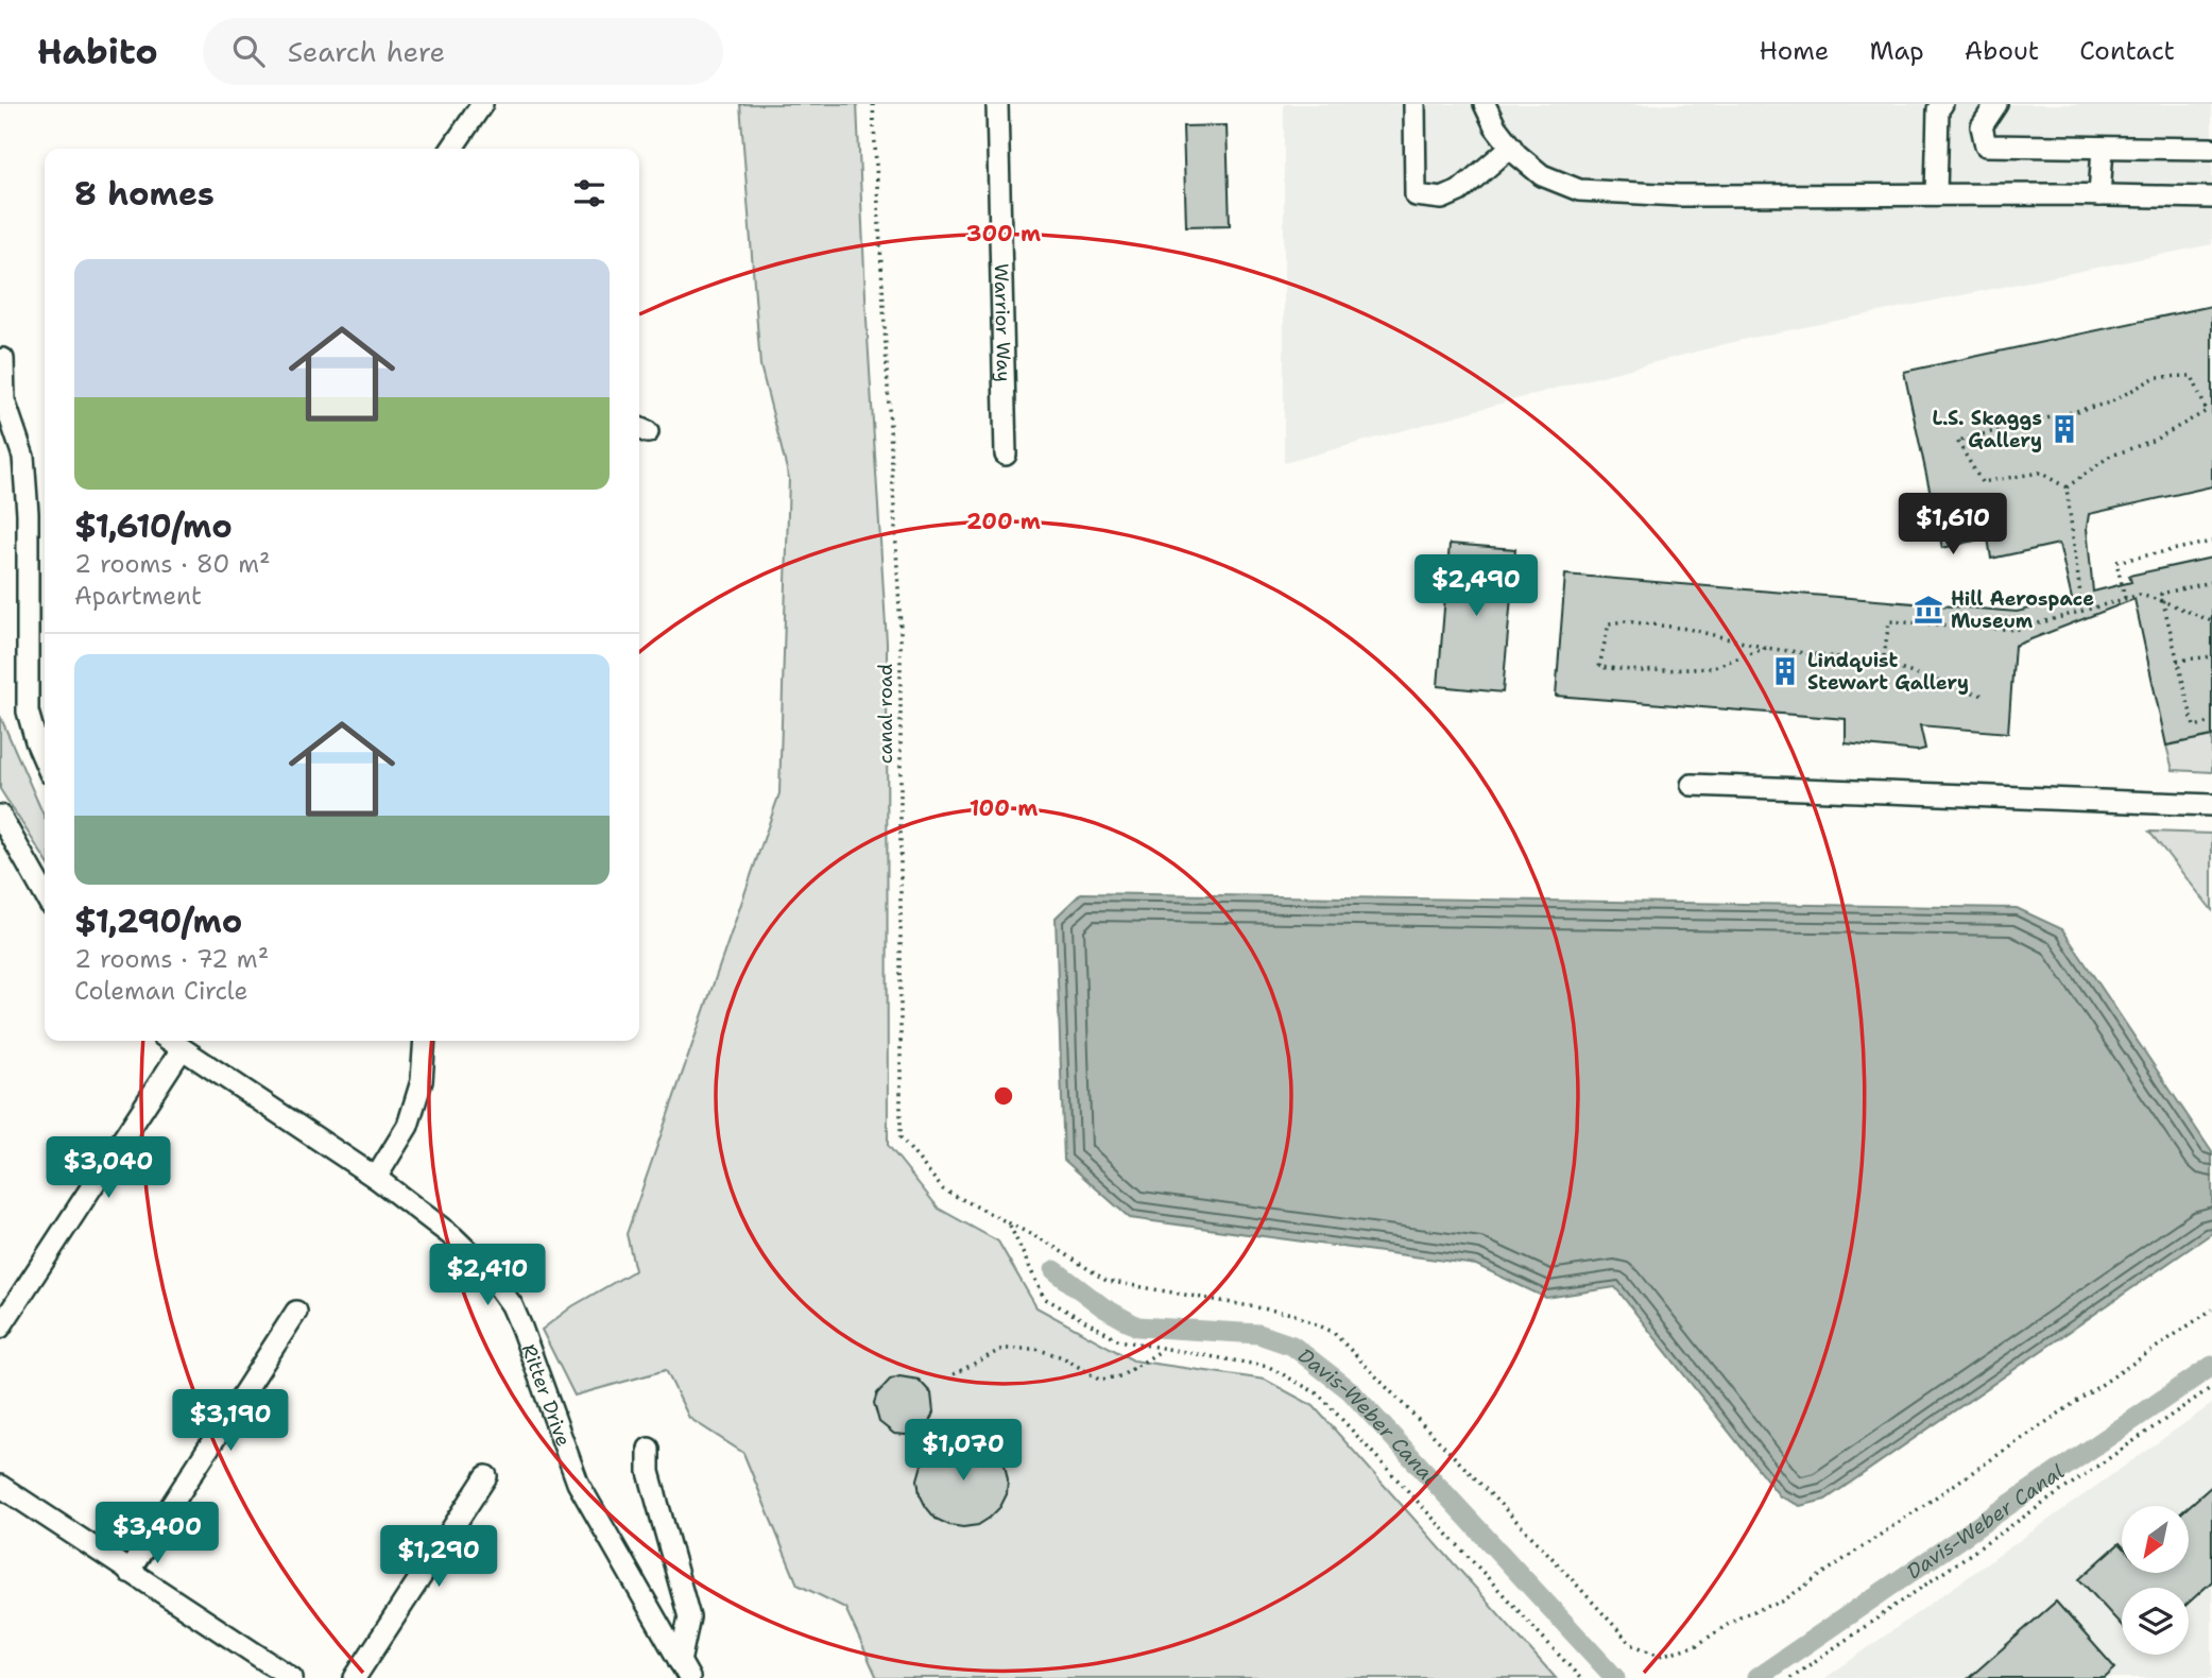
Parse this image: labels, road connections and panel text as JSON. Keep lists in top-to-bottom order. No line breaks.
{"streets":{"street":["Warrior Way","Ritter Drive"],"path":["canal road"]},"water":["Davis-Weber Canal"],"places":{"building":["L.S. Skaggs Gallery","Lindquist Stewart Gallery"],"museum":["Hill Aerospace Museum"]},"north":"bottom left","page":{"header":"Habito","search":"Search here","nav":["Home","Map","About","Contact"],"heading":"8 homes","list":[{"name":"$1,610/mo","note":"2 rooms · 80 m² · Apartment"},{"name":"$1,290/mo","note":"2 rooms · 72 m² · Coleman Circle"}],"price":["$1,610","$2,490","$3,040","$2,410","$3,190","$1,070","$3,400","$1,290"]},"rings":["300 m","200 m","100 m"]}
